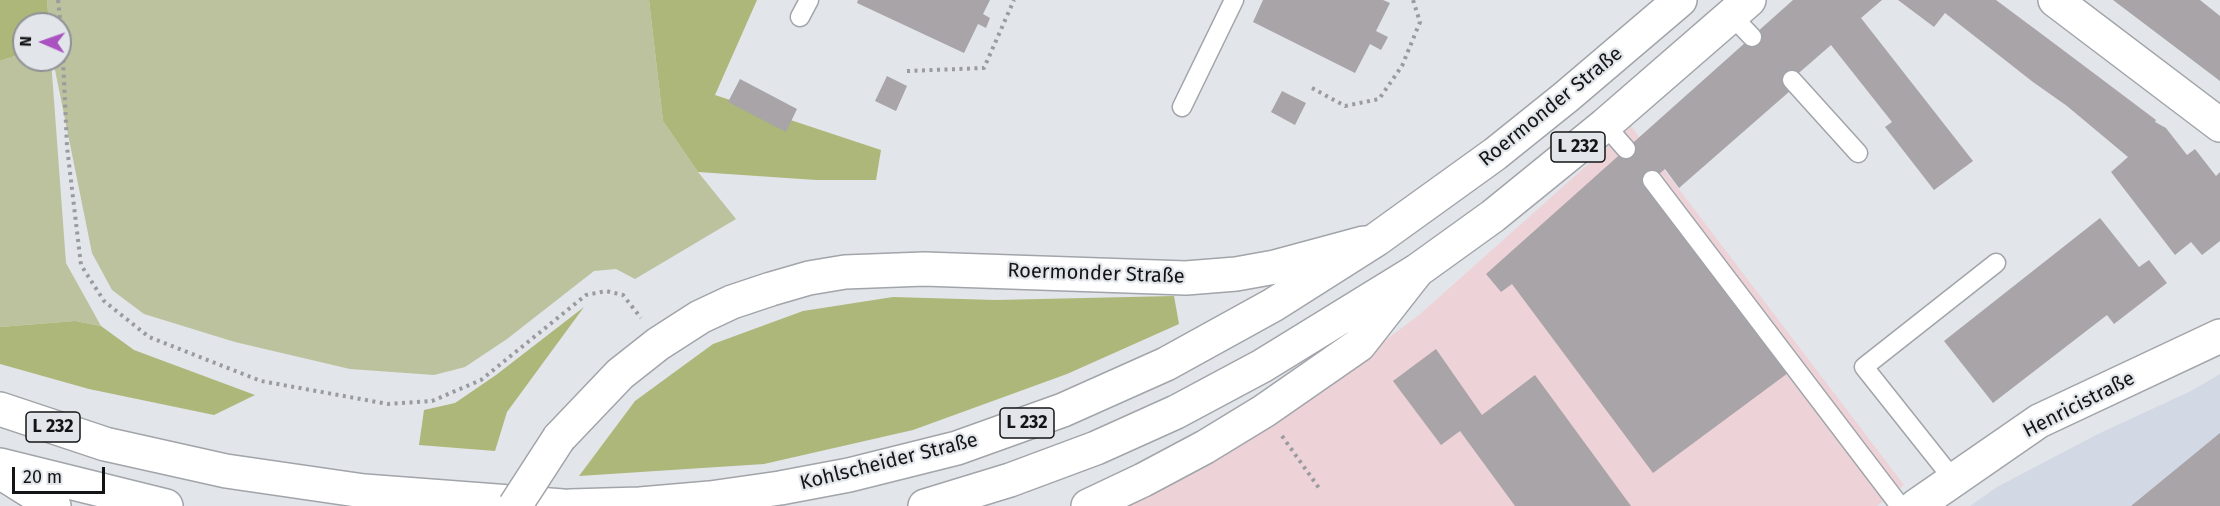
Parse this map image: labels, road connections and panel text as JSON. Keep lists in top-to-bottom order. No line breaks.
{"streets":{"main road":["Roermonder Straße","L 232","Henricistraße","Kohlscheider Straße"]},"crossings":[["Roermonder Straße","Kohlscheider Straße"]],"scale_bar":"20 m","north":"left"}
